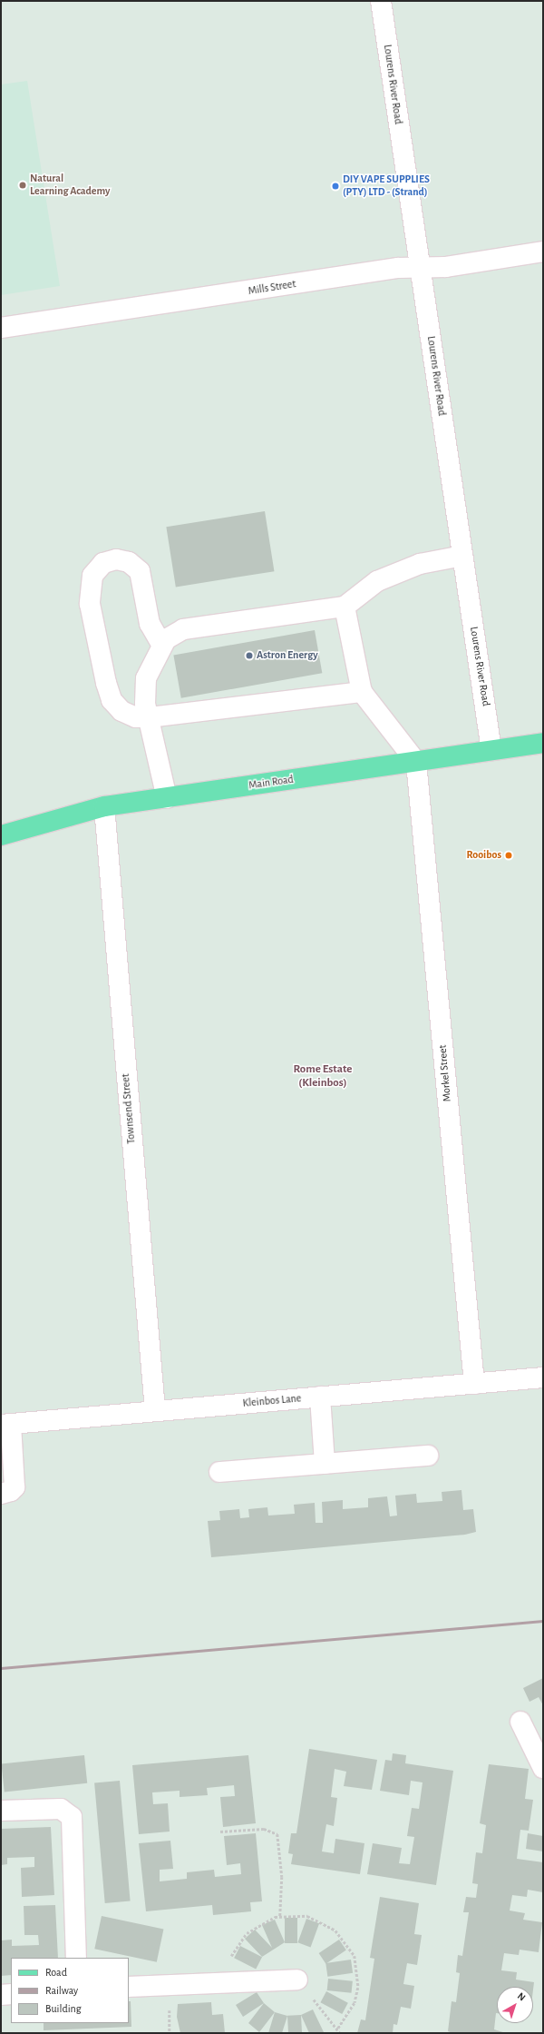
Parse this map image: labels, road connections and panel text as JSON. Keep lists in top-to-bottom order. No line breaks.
{"streets":{"main road":["Main Road"],"street":["Lourens River Road","Mills Street","Morkel Street","Townsend Street","Kleinbos Lane"]},"crossings":[["Lourens River Road","Mills Street"],["Lourens River Road","Main Road"],["Main Road","Morkel Street"],["Main Road","Townsend Street"],["Morkel Street","Kleinbos Lane"],["Townsend Street","Kleinbos Lane"]],"districts":["Rome Estate (Kleinbos)"],"places":["Natural Learning Academy","DIY VAPE SUPPLIES (PTY) LTD - (Strand)","Astron Energy","Rooibos"],"legend":["Road","Railway","Building"],"north":"top right"}
